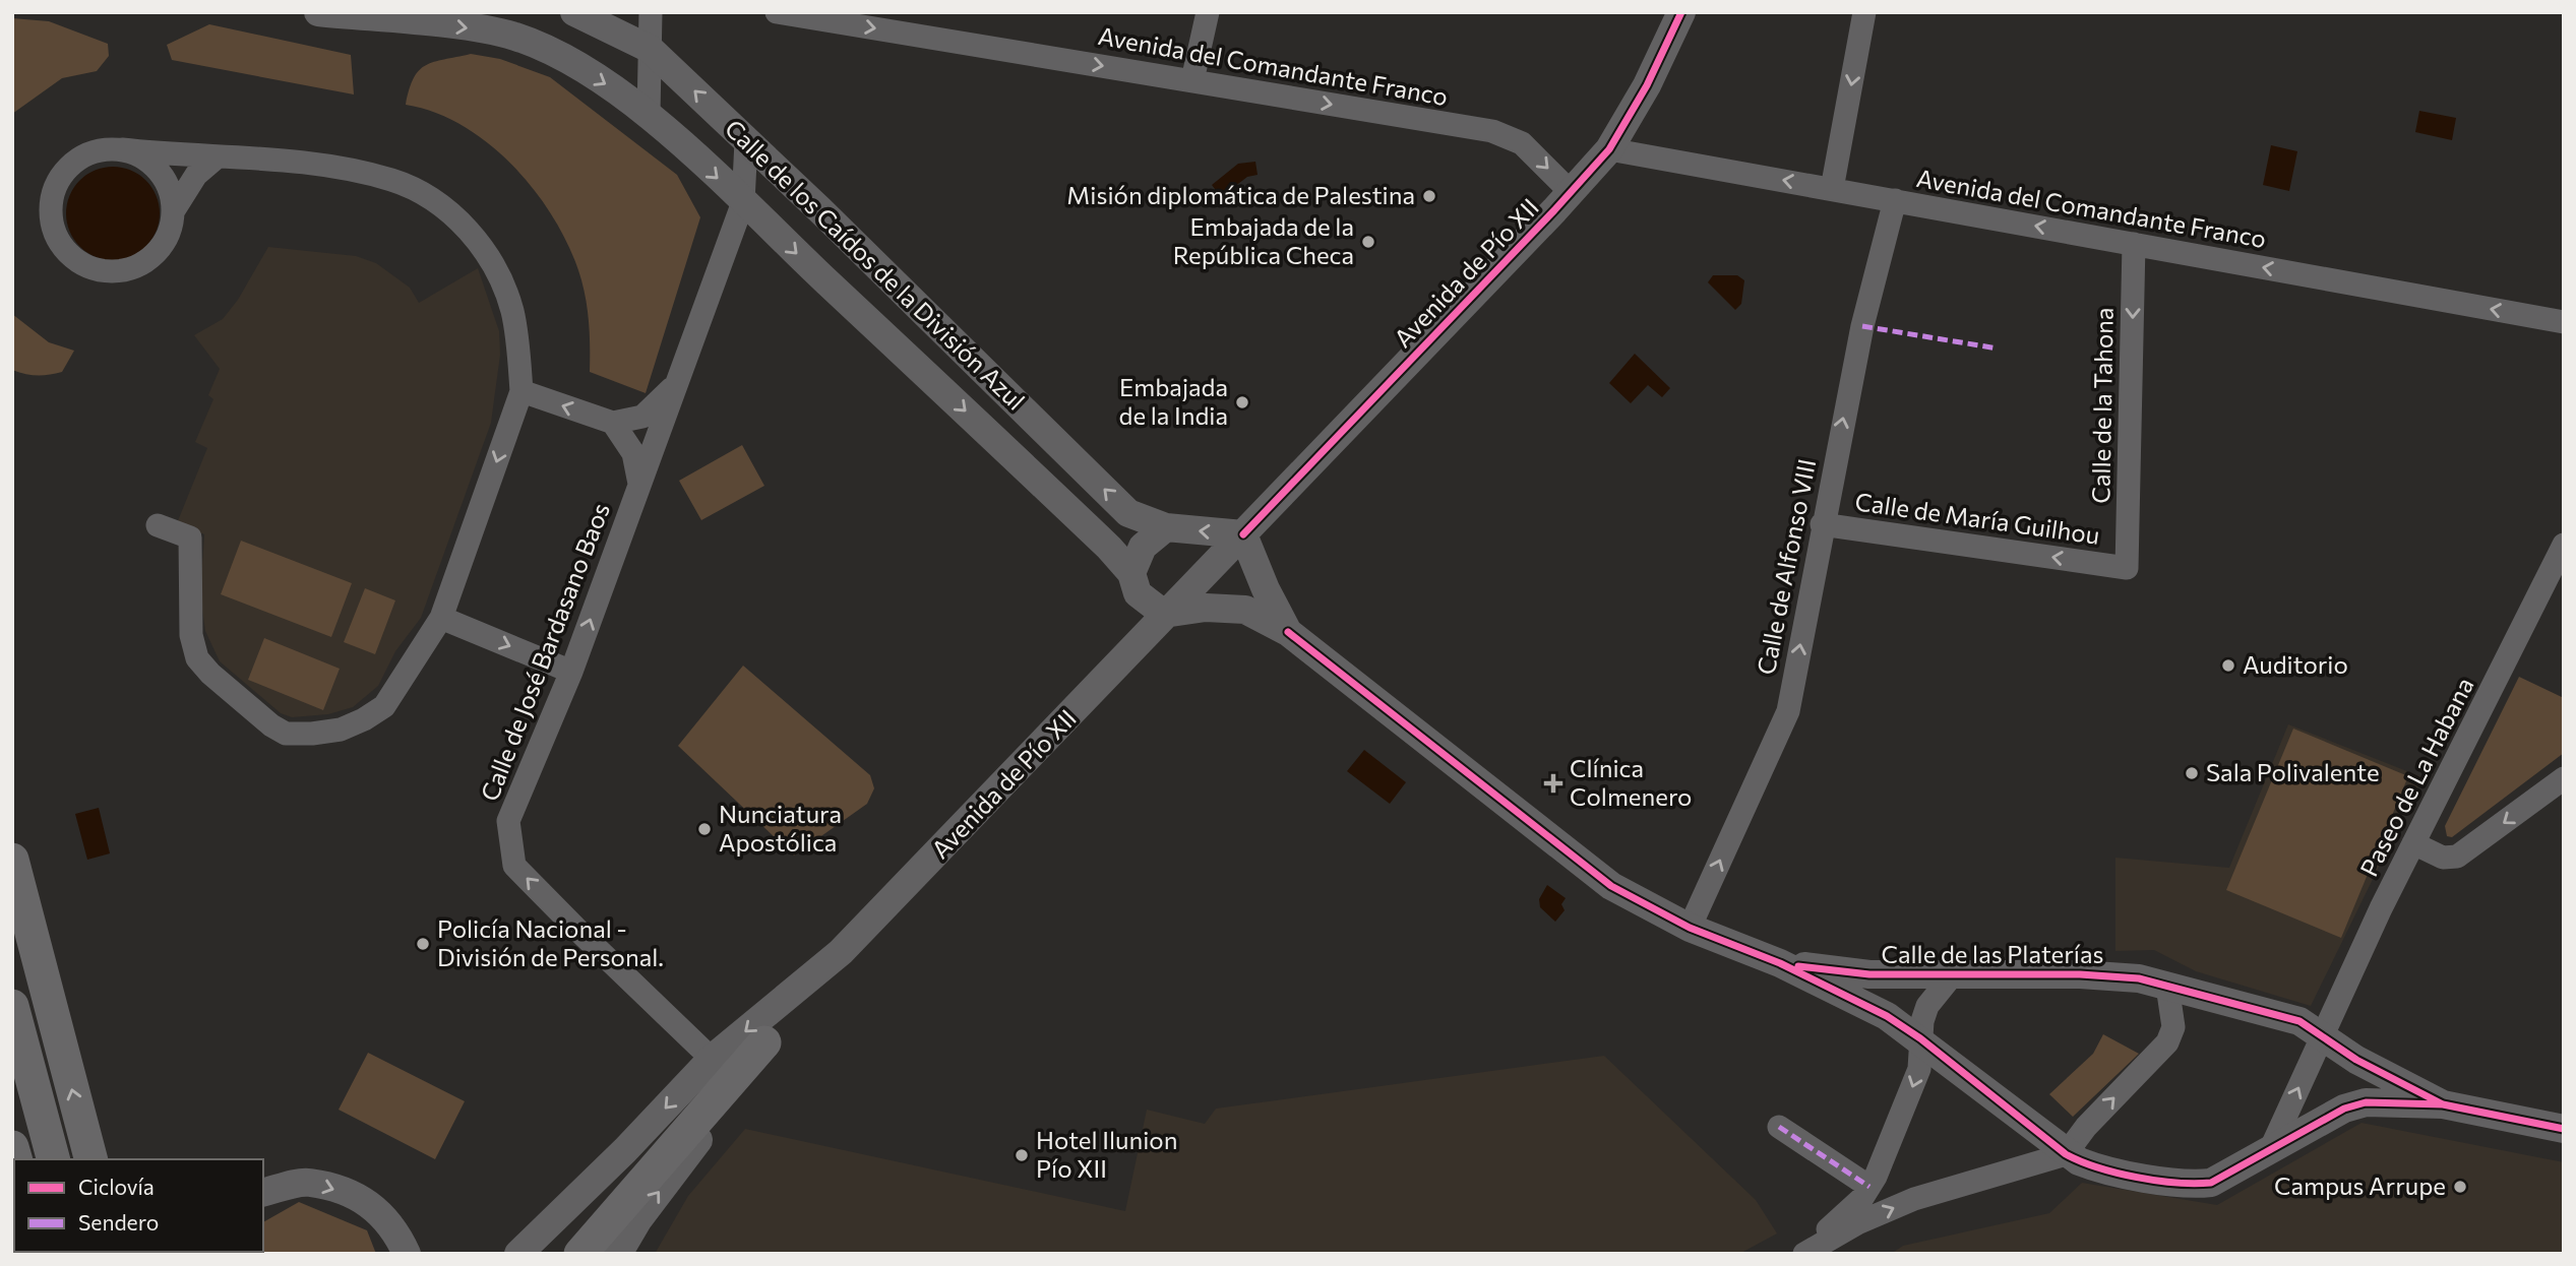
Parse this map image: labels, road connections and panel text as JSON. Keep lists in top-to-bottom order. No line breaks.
{"streets":{"main road":["Calle de los Caídos de la División Azul","Avenida de Pío XII","Calle de las Platerías"],"street":["Avenida del Comandante Franco","Calle de la Tahona","Calle de María Guilhou","Calle de Alfonso VIII","Calle de José Bardasano Baos","Paseo de La Habana"]},"crossings":[["Avenida del Comandante Franco","Avenida de Pío XII"],["Avenida del Comandante Franco","Calle de la Tahona"],["Avenida del Comandante Franco","Calle de Alfonso VIII"],["Calle de los Caídos de la División Azul","Calle de José Bardasano Baos"],["Avenida de Pío XII","Calle de José Bardasano Baos"],["Calle de la Tahona","Calle de María Guilhou"],["Calle de María Guilhou","Calle de Alfonso VIII"],["Paseo de La Habana","Calle de las Platerías"]],"one_way":["Calle de la Tahona","Calle de María Guilhou","Calle de Alfonso VIII","Calle de José Bardasano Baos"],"places":{"other":["Misión diplomática de Palestina","Embajada de la República Checa","Embajada de la India","Auditorio","Sala Polivalente","Nunciatura Apostólica","Policía Nacional - División de Personal.","Hotel Ilunion Pío XII","Campus Arrupe"],"health":["Clínica Colmenero"]},"legend":["Ciclovía","Sendero"]}
